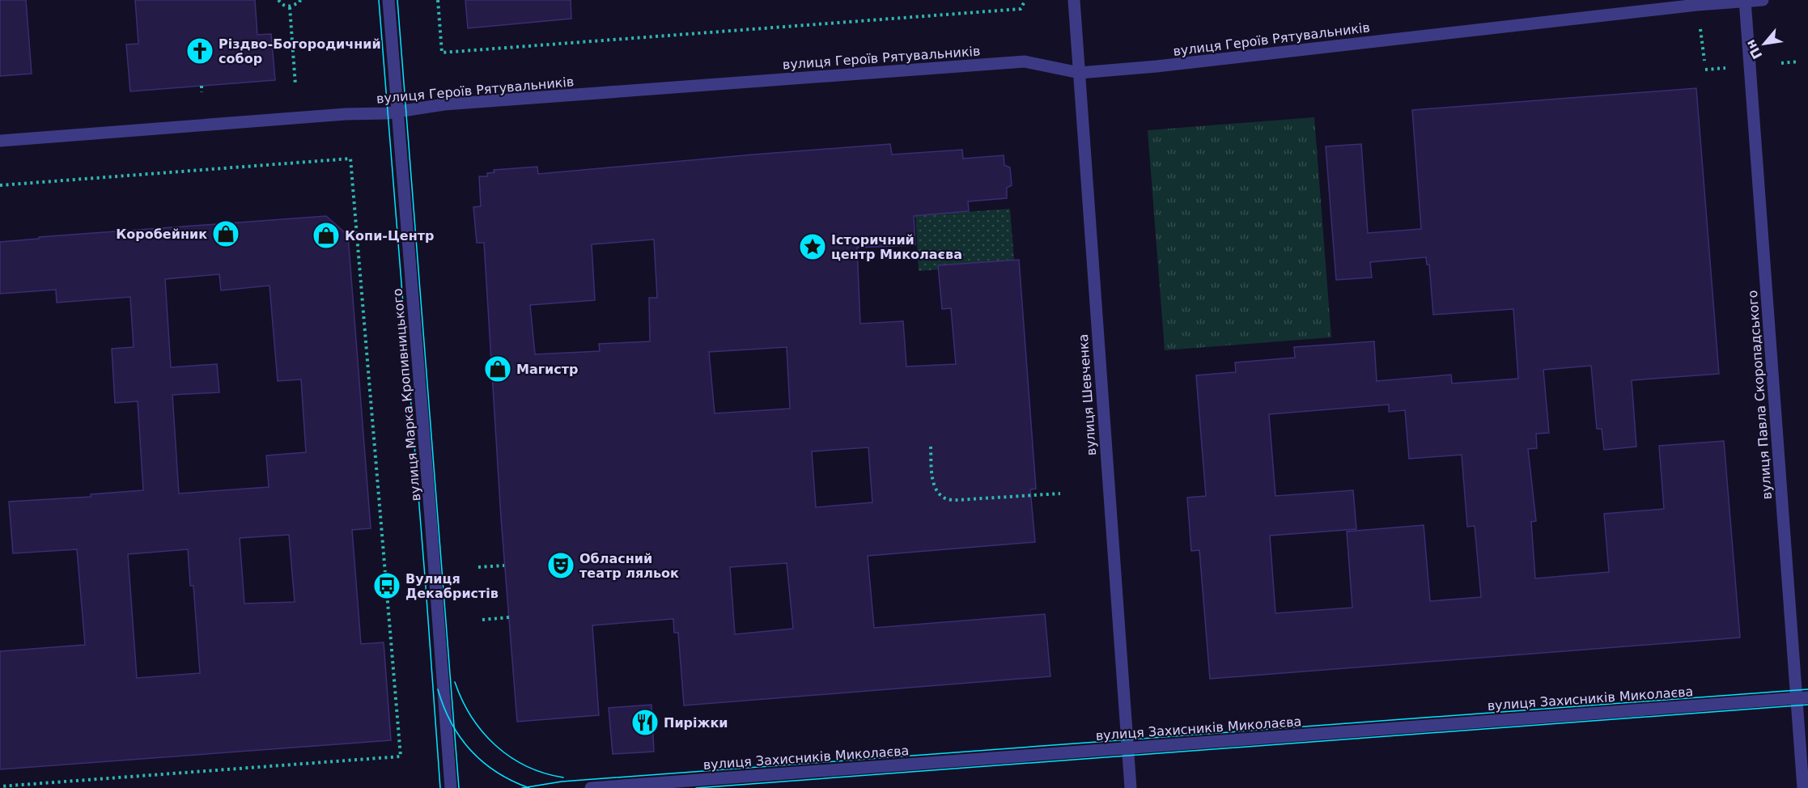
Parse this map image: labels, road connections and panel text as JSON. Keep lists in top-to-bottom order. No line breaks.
{"streets":{"street":["вулиця Героїв Рятувальників","вулиця Марка Кропивницького","вулиця Шевченка","вулиця Павла Скоропадського","вулиця Захисників Миколаєва"]},"crossings":[["вулиця Героїв Рятувальників","вулиця Марка Кропивницького"],["вулиця Героїв Рятувальників","вулиця Шевченка"],["вулиця Героїв Рятувальників","вулиця Павла Скоропадського"],["вулиця Шевченка","вулиця Захисників Миколаєва"],["вулиця Павла Скоропадського","вулиця Захисників Миколаєва"]],"places":{"church":["Різдво-Богородичний собор"],"shop":["Коробейник","Копи-Центр","Магистр"],"place":["Історичний центр Миколаєва"],"theatre":["Обласний театр ляльок"],"bus stop":["Вулиця Декабристів"],"restaurant":["Пиріжки"]},"north":"bottom left"}
